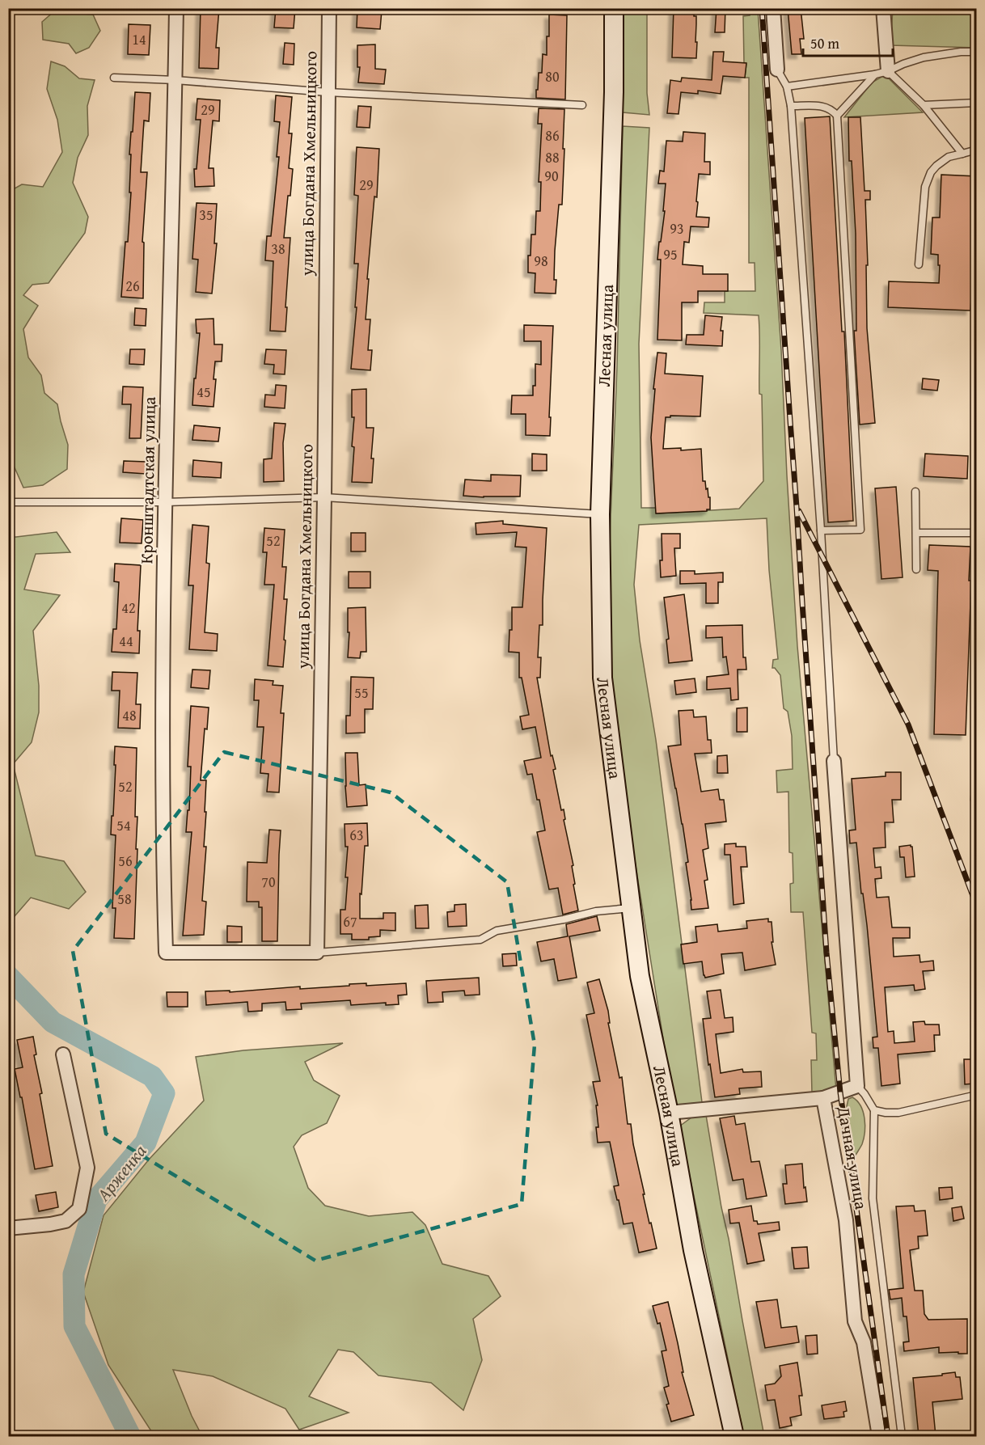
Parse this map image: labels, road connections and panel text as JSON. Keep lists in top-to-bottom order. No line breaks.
{"streets":{"street":["улица Богдана Хмельницкого","Лесная улица","Кронштадтская улица","Дачная улица"]},"crossings":[["улица Богдана Хмельницкого","Кронштадтская улица"]],"water":["Арженка"],"house_numbers":["14","80","29","86","88","90","29","35","93","38","95","98","26","45","52","42","44","55","48","52","54","63","56","70","58","67"],"scale_bar":"50 m"}
